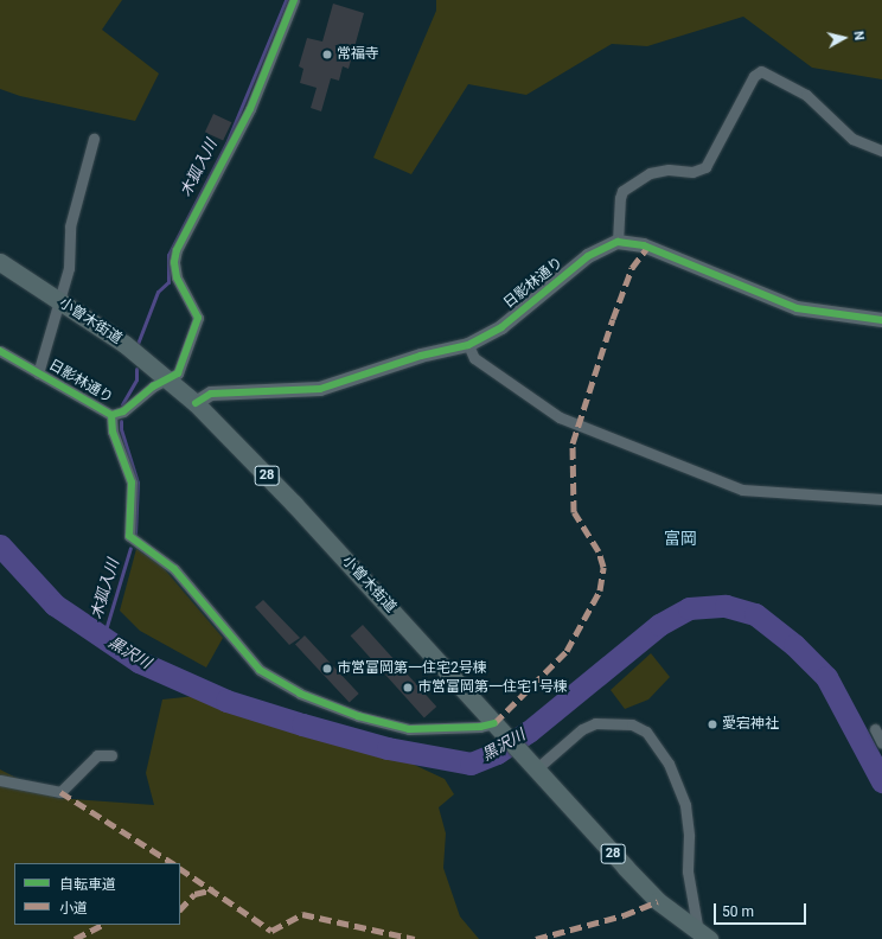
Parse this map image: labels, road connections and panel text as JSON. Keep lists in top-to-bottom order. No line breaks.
{"streets":{"main road":["小曽木街道","28"],"street":["日影林通り"]},"crossings":[["日影林通り","小曽木街道"]],"districts":["富岡"],"water":["木狐入川","黒沢川"],"places":["常福寺","市営富岡第一住宅2号棟","市営富岡第一住宅1号棟","愛宕神社"],"legend":["自転車道","小道"],"scale_bar":"50 m","north":"right"}
